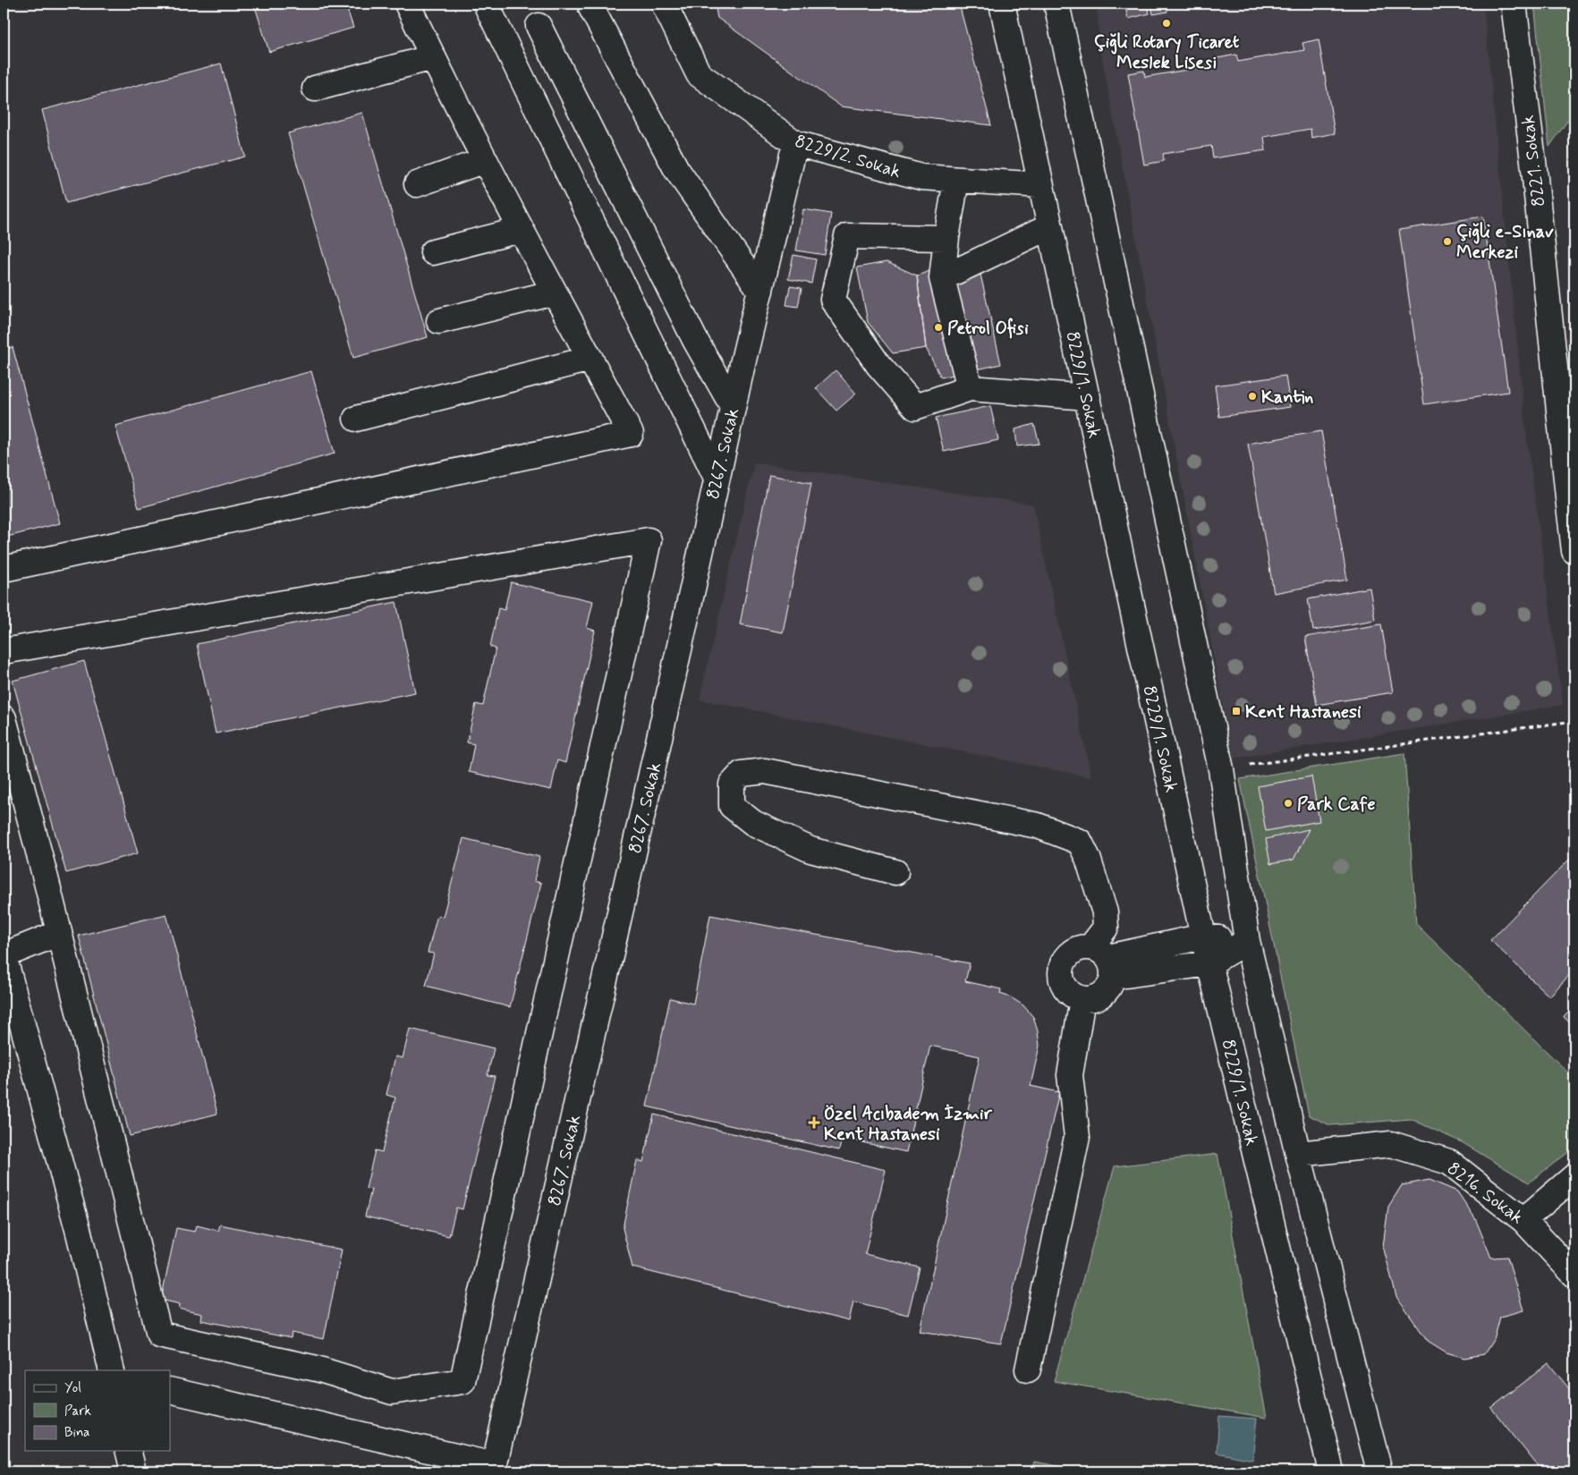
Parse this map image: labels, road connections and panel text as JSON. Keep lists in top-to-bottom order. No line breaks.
{"streets":{"street":["8229/2. Sokak","8221. Sokak","8229/1. Sokak","8267. Sokak","8216. Sokak"]},"crossings":[["8229/2. Sokak","8229/1. Sokak"],["8229/2. Sokak","8267. Sokak"]],"places":{"other":["Çiğli Rotary Ticaret Meslek Lisesi","Çiğli e-Sınav Merkezi","Petrol Ofisi","Kantin","Park Cafe"],"transit":["Kent Hastanesi"],"health":["Özel Acıbadem İzmir Kent Hastanesi"]},"legend":["Yol","Park","Bina"]}
